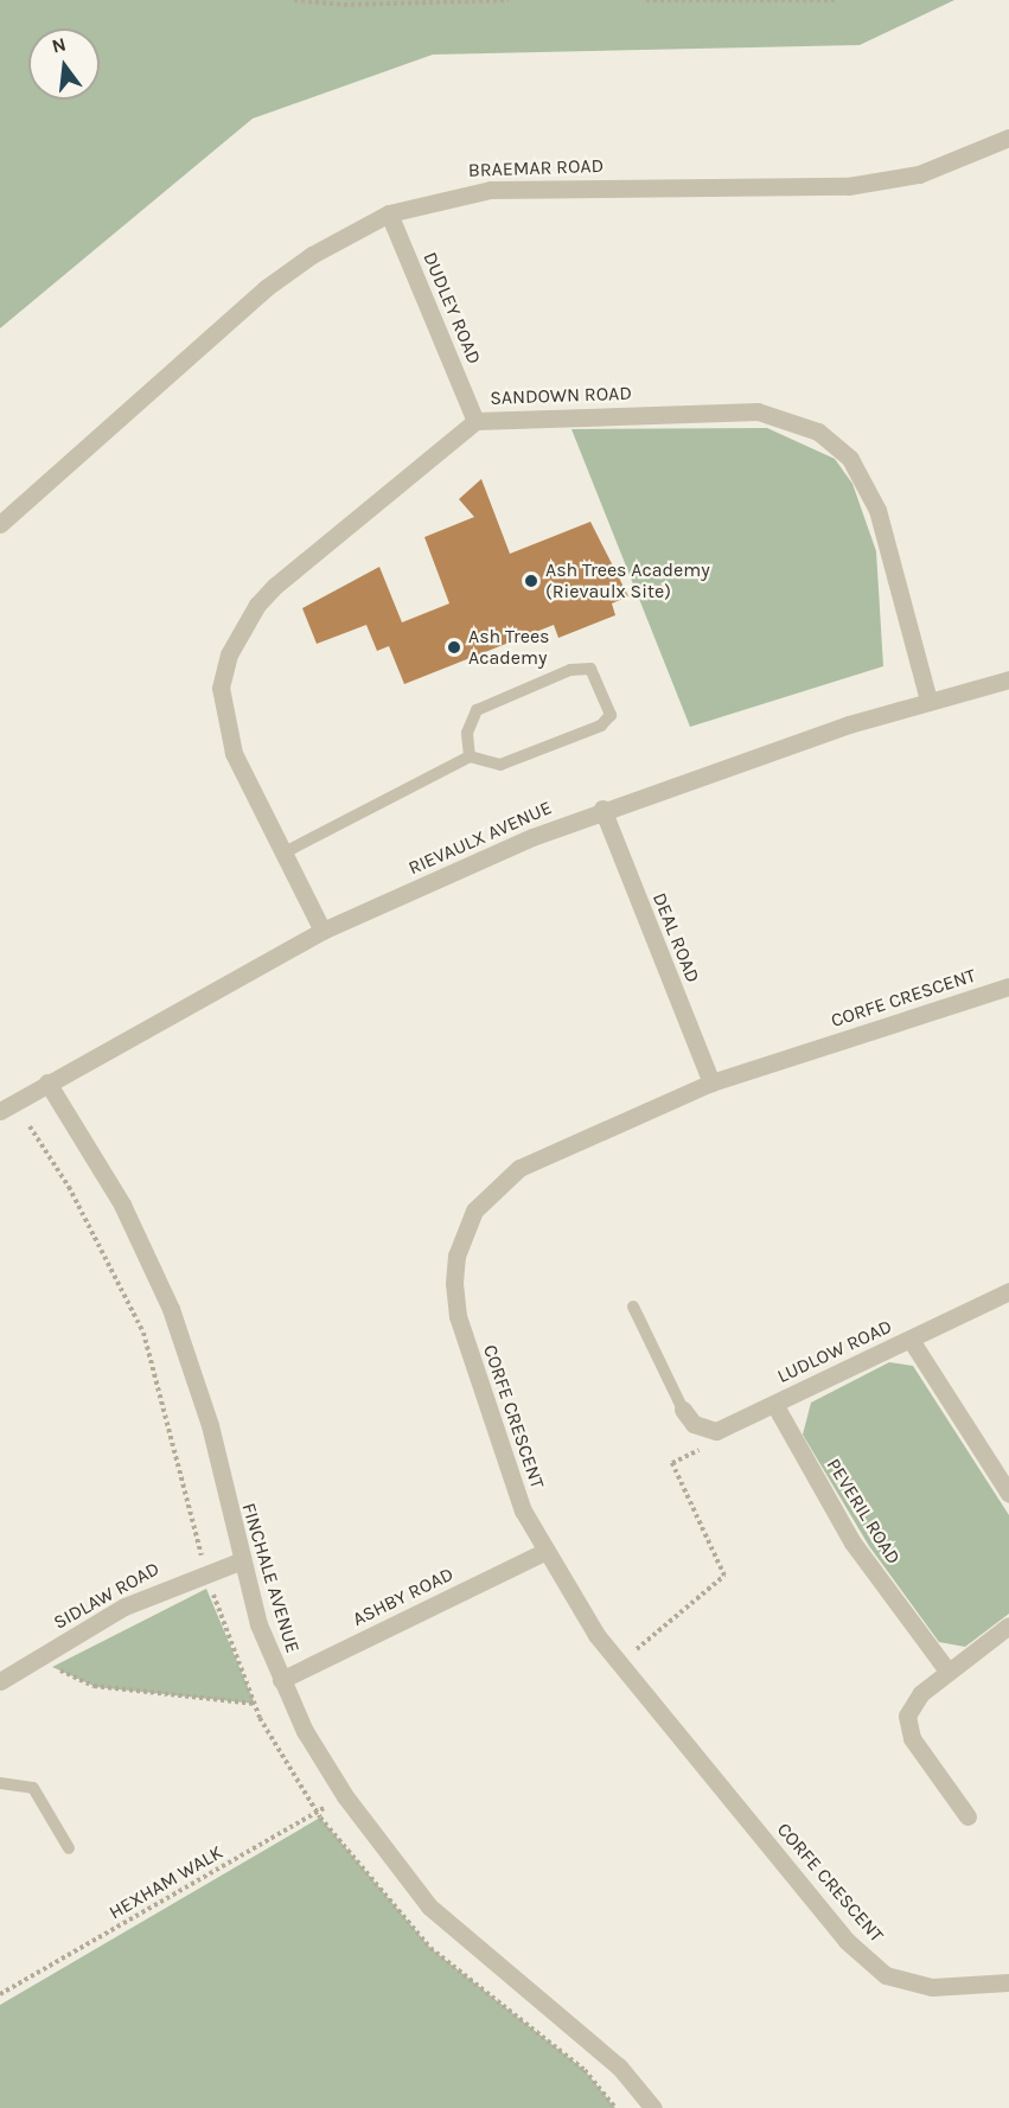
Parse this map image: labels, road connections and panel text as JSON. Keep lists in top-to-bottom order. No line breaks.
{"streets":{"street":["BRAEMAR ROAD","DUDLEY ROAD","SANDOWN ROAD","RIEVAULX AVENUE","DEAL ROAD","CORFE CRESCENT","LUDLOW ROAD","PEVERIL ROAD","FINCHALE AVENUE","SIDLAW ROAD","ASHBY ROAD"],"path":["HEXHAM WALK"]},"crossings":[["BRAEMAR ROAD","DUDLEY ROAD"],["DUDLEY ROAD","SANDOWN ROAD"],["SANDOWN ROAD","RIEVAULX AVENUE"],["RIEVAULX AVENUE","DEAL ROAD"],["RIEVAULX AVENUE","FINCHALE AVENUE"],["DEAL ROAD","CORFE CRESCENT"],["CORFE CRESCENT","ASHBY ROAD"],["LUDLOW ROAD","PEVERIL ROAD"],["FINCHALE AVENUE","SIDLAW ROAD"],["FINCHALE AVENUE","ASHBY ROAD"],["FINCHALE AVENUE","HEXHAM WALK"]],"places":["Ash Trees Academy (Rievaulx Site)","Ash Trees Academy"],"north":"top"}
